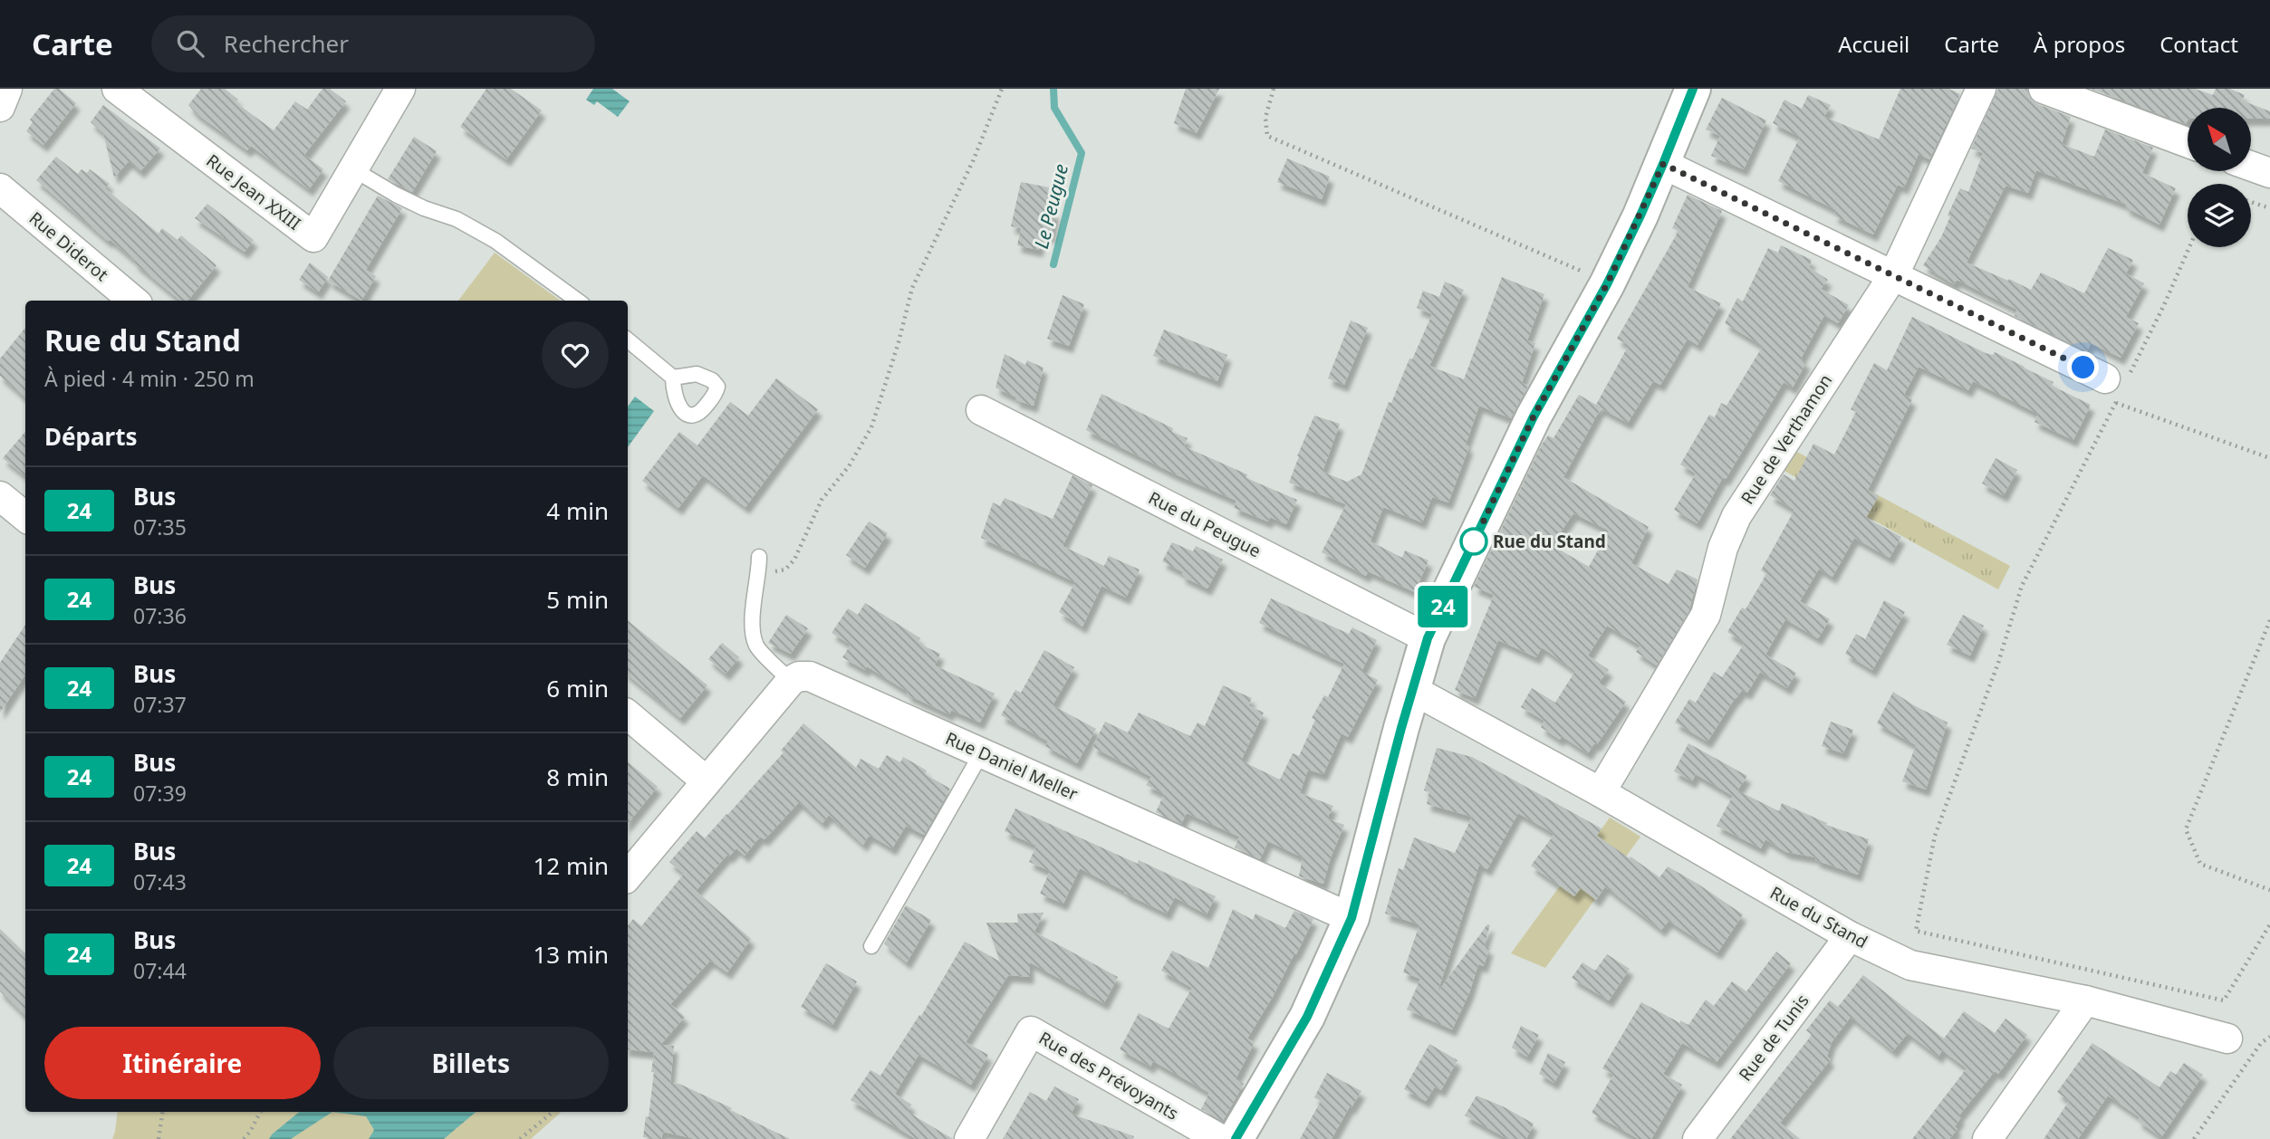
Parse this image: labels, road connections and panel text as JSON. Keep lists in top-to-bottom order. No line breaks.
{"streets":{"street":["Rue Jean XXIII","Rue Diderot","Rue de Verthamon","Rue du Peugue","Rue Daniel Meller","Rue du Stand","Rue de Tunis","Rue des Prévoyants"]},"crossings":[["Rue de Verthamon","Rue du Stand"],["Rue du Stand","Rue de Tunis"]],"water":["Le Peugue"],"places":["Rue du Stand"],"lines":["bus line 24"],"north":"top left","page":{"header":"Carte","search":"Rechercher","nav":["Accueil","Carte","À propos","Contact"],"on_map":"24","heading":[["Rue du Stand","À pied · 4 min · 250 m"],"Départs"],"list":[{"mark":"24","name":"Bus","note":"07:35","value":"4 min"},{"mark":"24","name":"Bus","note":"07:36","value":"5 min"},{"mark":"24","name":"Bus","note":"07:37","value":"6 min"},{"mark":"24","name":"Bus","note":"07:39","value":"8 min"},{"mark":"24","name":"Bus","note":"07:43","value":"12 min"},{"mark":"24","name":"Bus","note":"07:44","value":"13 min"}],"buttons":["Itinéraire","Billets"]}}
